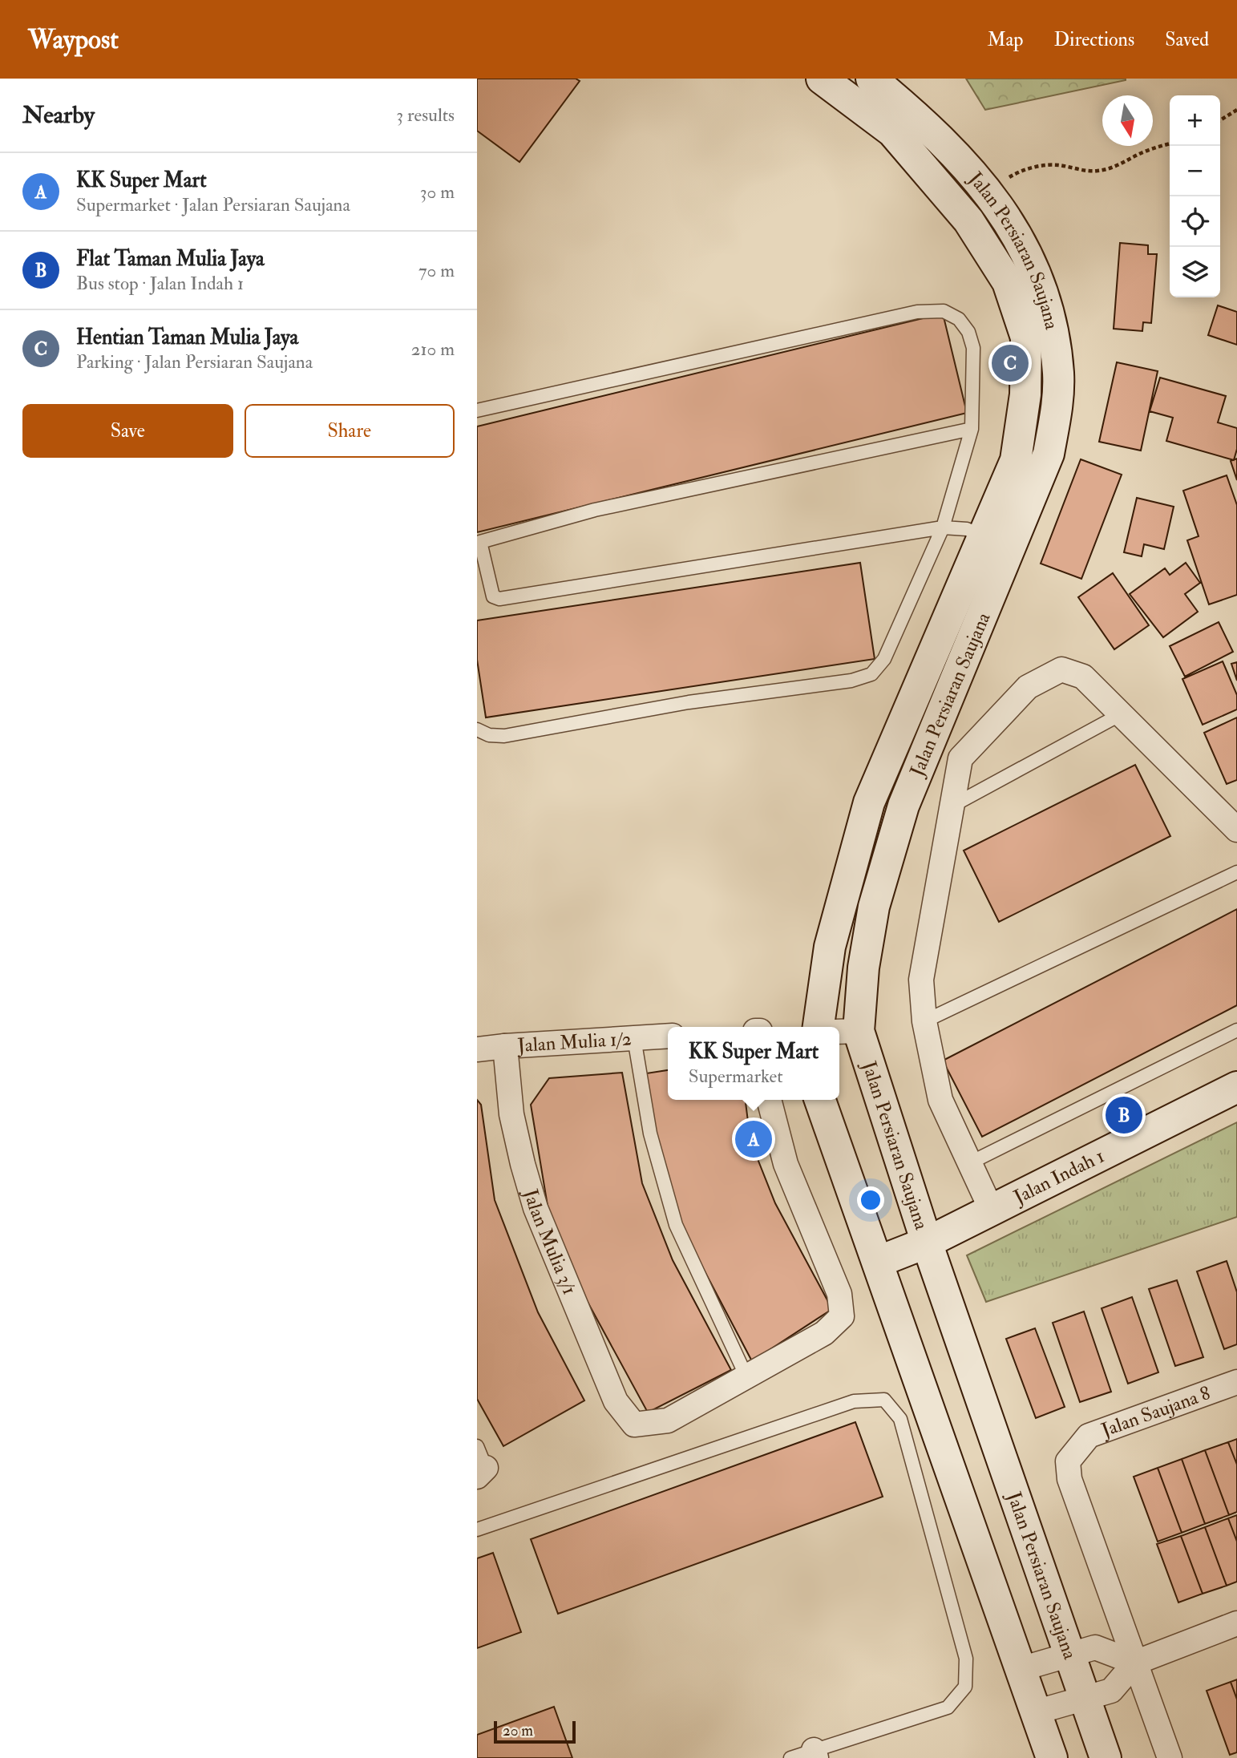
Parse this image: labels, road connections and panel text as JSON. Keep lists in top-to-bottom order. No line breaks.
{"streets":{"street":["Jalan Persiaran Saujana","Jalan Mulia 1/2","Jalan Indah 1","Jalan Mulia 3/1","Jalan Saujana 8"]},"crossings":[["Jalan Persiaran Saujana","Jalan Indah 1"],["Jalan Mulia 1/2","Jalan Mulia 3/1"]],"scale_bar":"20 m","north":"bottom","page":{"header":"Waypost","nav":["Map","Directions","Saved"],"heading":["Nearby","3 results"],"map_buttons":["+","−"],"list":[{"mark":"A","name":"KK Super Mart","note":"Supermarket · Jalan Persiaran Saujana","value":"30 m"},{"mark":"B","name":"Flat Taman Mulia Jaya","note":"Bus stop · Jalan Indah 1","value":"70 m"},{"mark":"C","name":"Hentian Taman Mulia Jaya","note":"Parking · Jalan Persiaran Saujana","value":"210 m"}],"pins":["C","B","A"],"buttons":["Save","Share"],"popup":["KK Super Mart","Supermarket"],"scale":"20 m"}}
